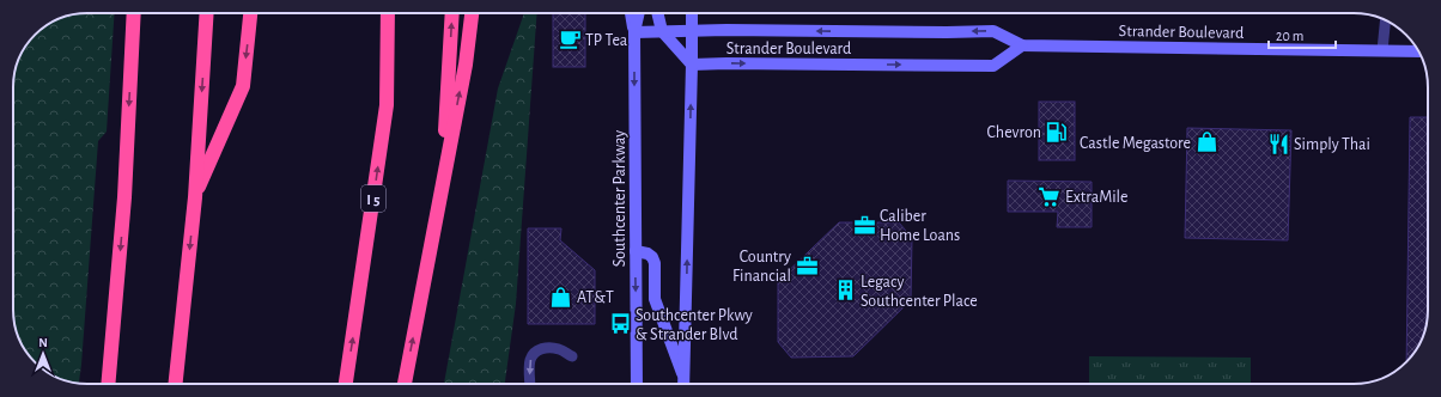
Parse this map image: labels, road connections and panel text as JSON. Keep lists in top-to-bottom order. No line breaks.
{"streets":{"highway":["I 5"],"main road":["Strander Boulevard","Southcenter Parkway"]},"crossings":[["Strander Boulevard","Southcenter Parkway"]],"places":{"cafe":["TP Tea"],"fuel station":["Chevron"],"shop":["Castle Megastore","AT&T"],"restaurant":["Simply Thai"],"supermarket":["ExtraMile"],"office":["Caliber Home Loans","Country Financial"],"building":["Legacy Southcenter Place"],"bus stop":["Southcenter Pkwy & Strander Blvd"]},"scale_bar":"20 m","north":"top"}
